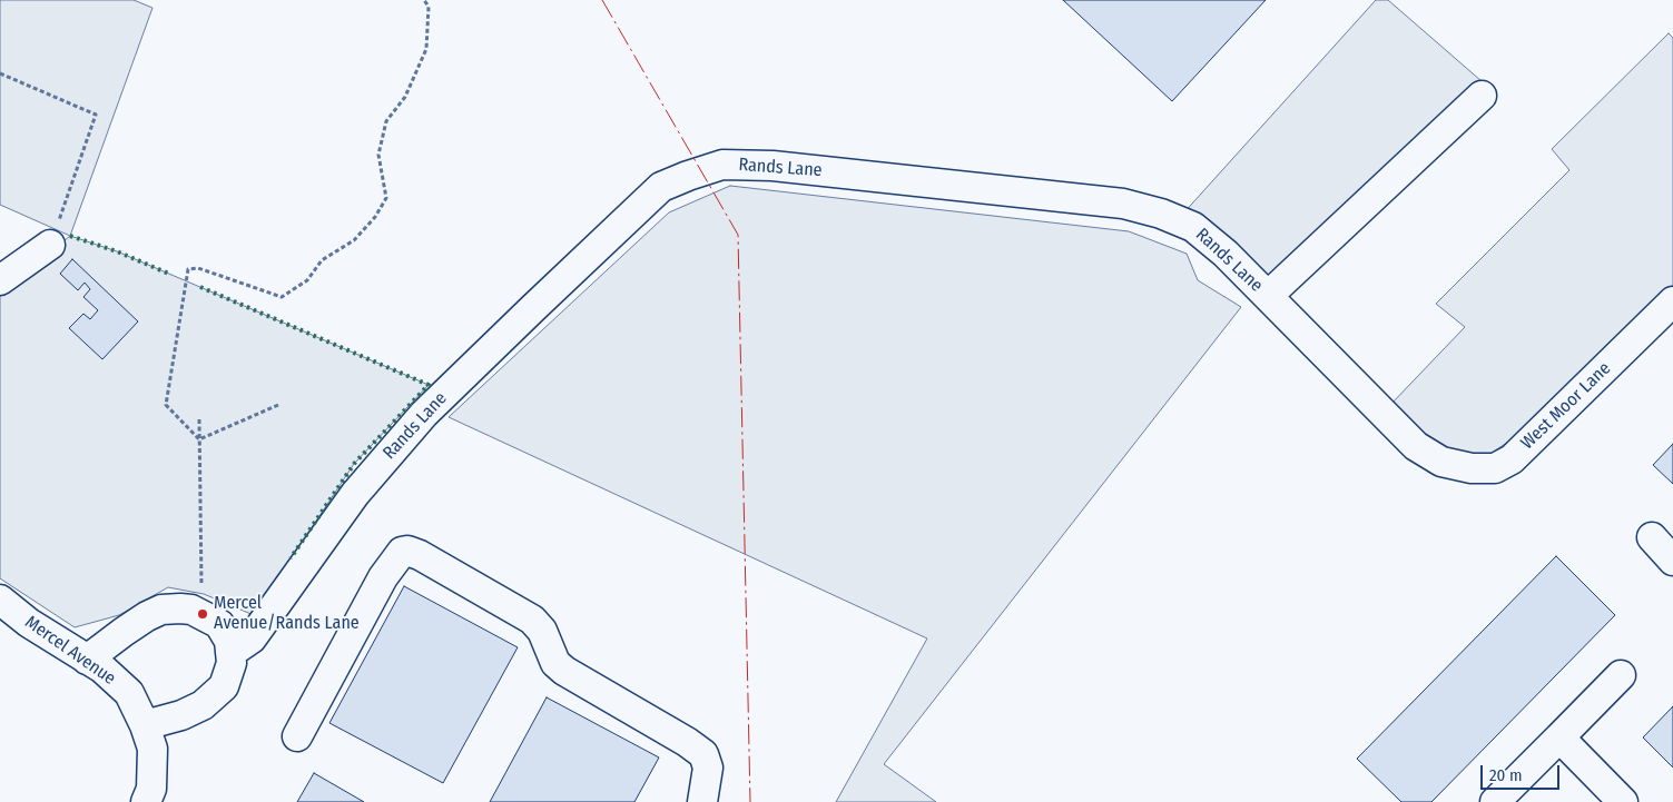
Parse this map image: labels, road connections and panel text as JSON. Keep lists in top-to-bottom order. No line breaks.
{"streets":{"street":["Rands Lane","West Moor Lane","Mercel Avenue"]},"crossings":[["Rands Lane","West Moor Lane"]],"places":["Mercel Avenue/Rands Lane"],"scale_bar":"20 m"}
